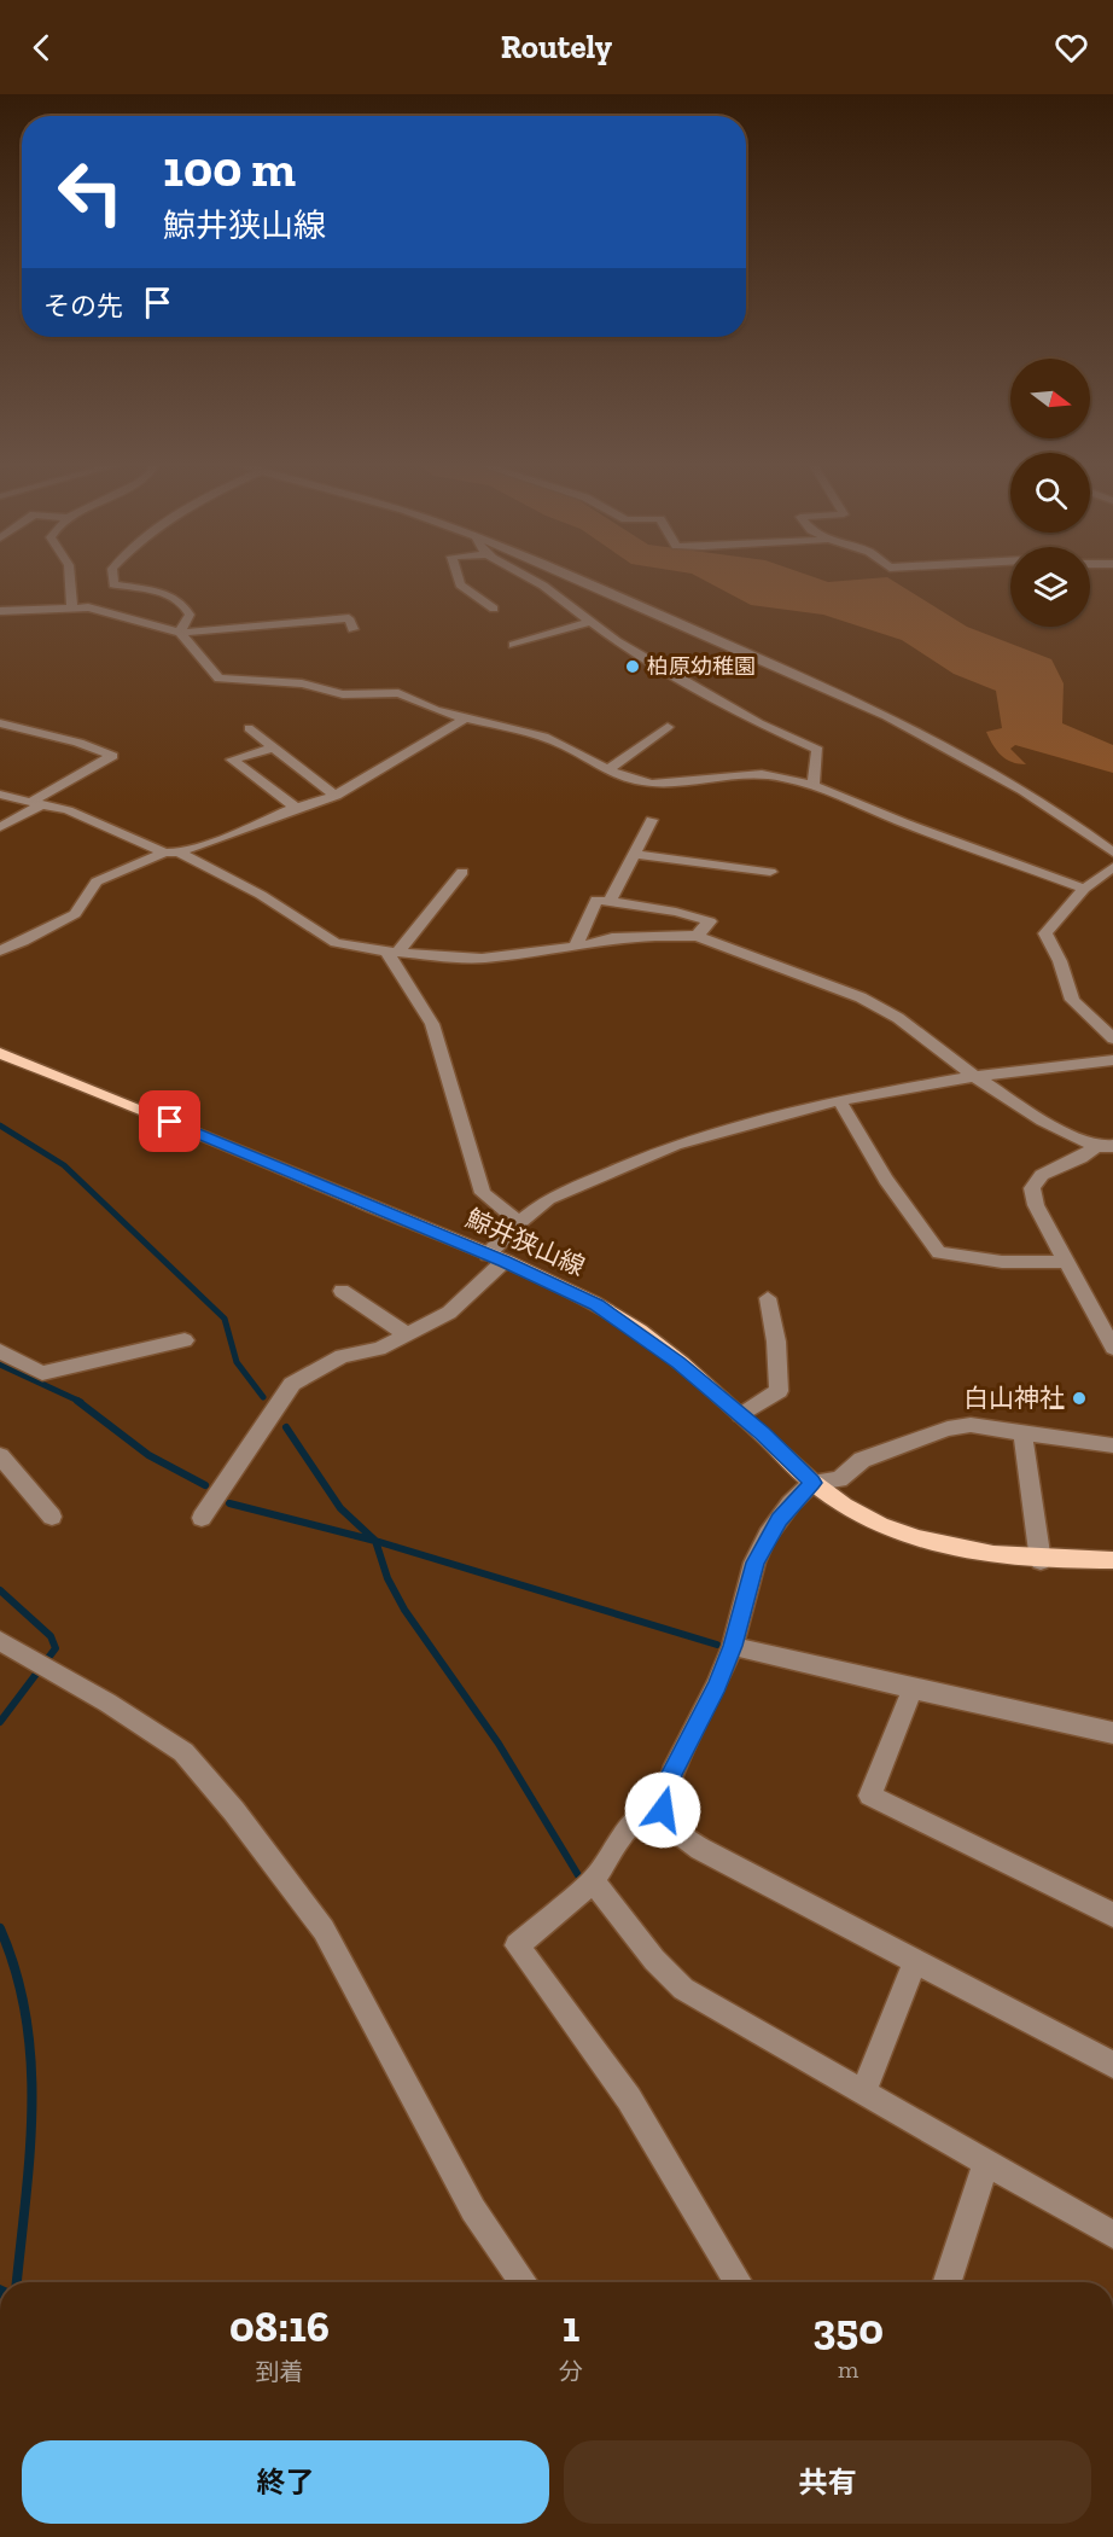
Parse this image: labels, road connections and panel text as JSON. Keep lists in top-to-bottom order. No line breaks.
{"streets":{"main road":["鯨井狭山線"]},"places":["柏原幼稚園","白山神社"],"north":"right","page":{"header":"Routely","turn":["100 m","鯨井狭山線"],"then":"その先","eta":["08:16","到着","1","分","350","m"],"buttons":["終了","共有"]}}
